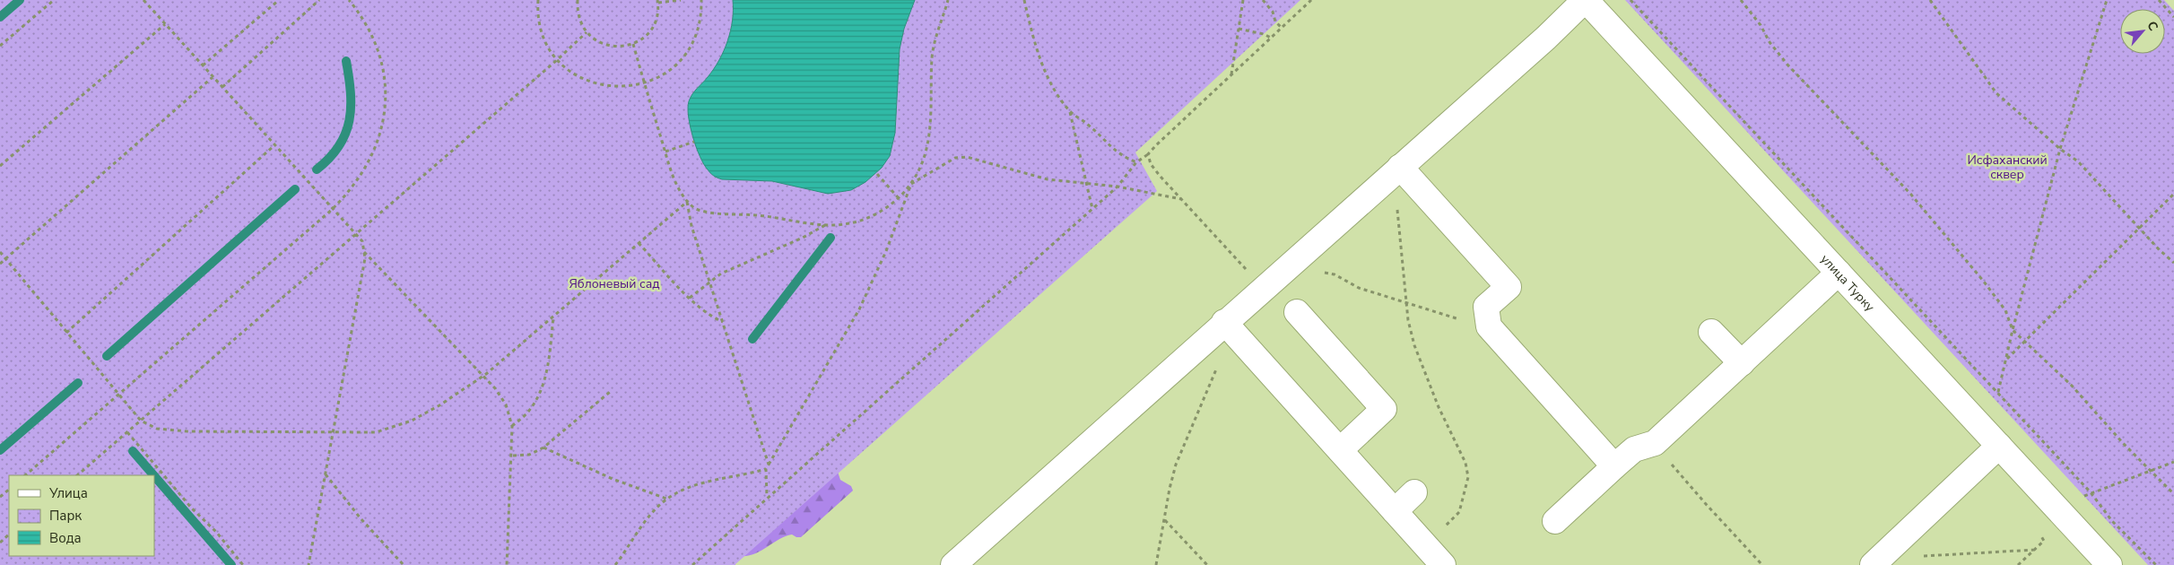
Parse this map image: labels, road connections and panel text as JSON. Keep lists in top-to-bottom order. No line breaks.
{"streets":{"street":["улица Турку"]},"parks":["Исфаханский сквер","Яблоневый сад"],"legend":["Улица","Парк","Вода"],"north":"top right"}
